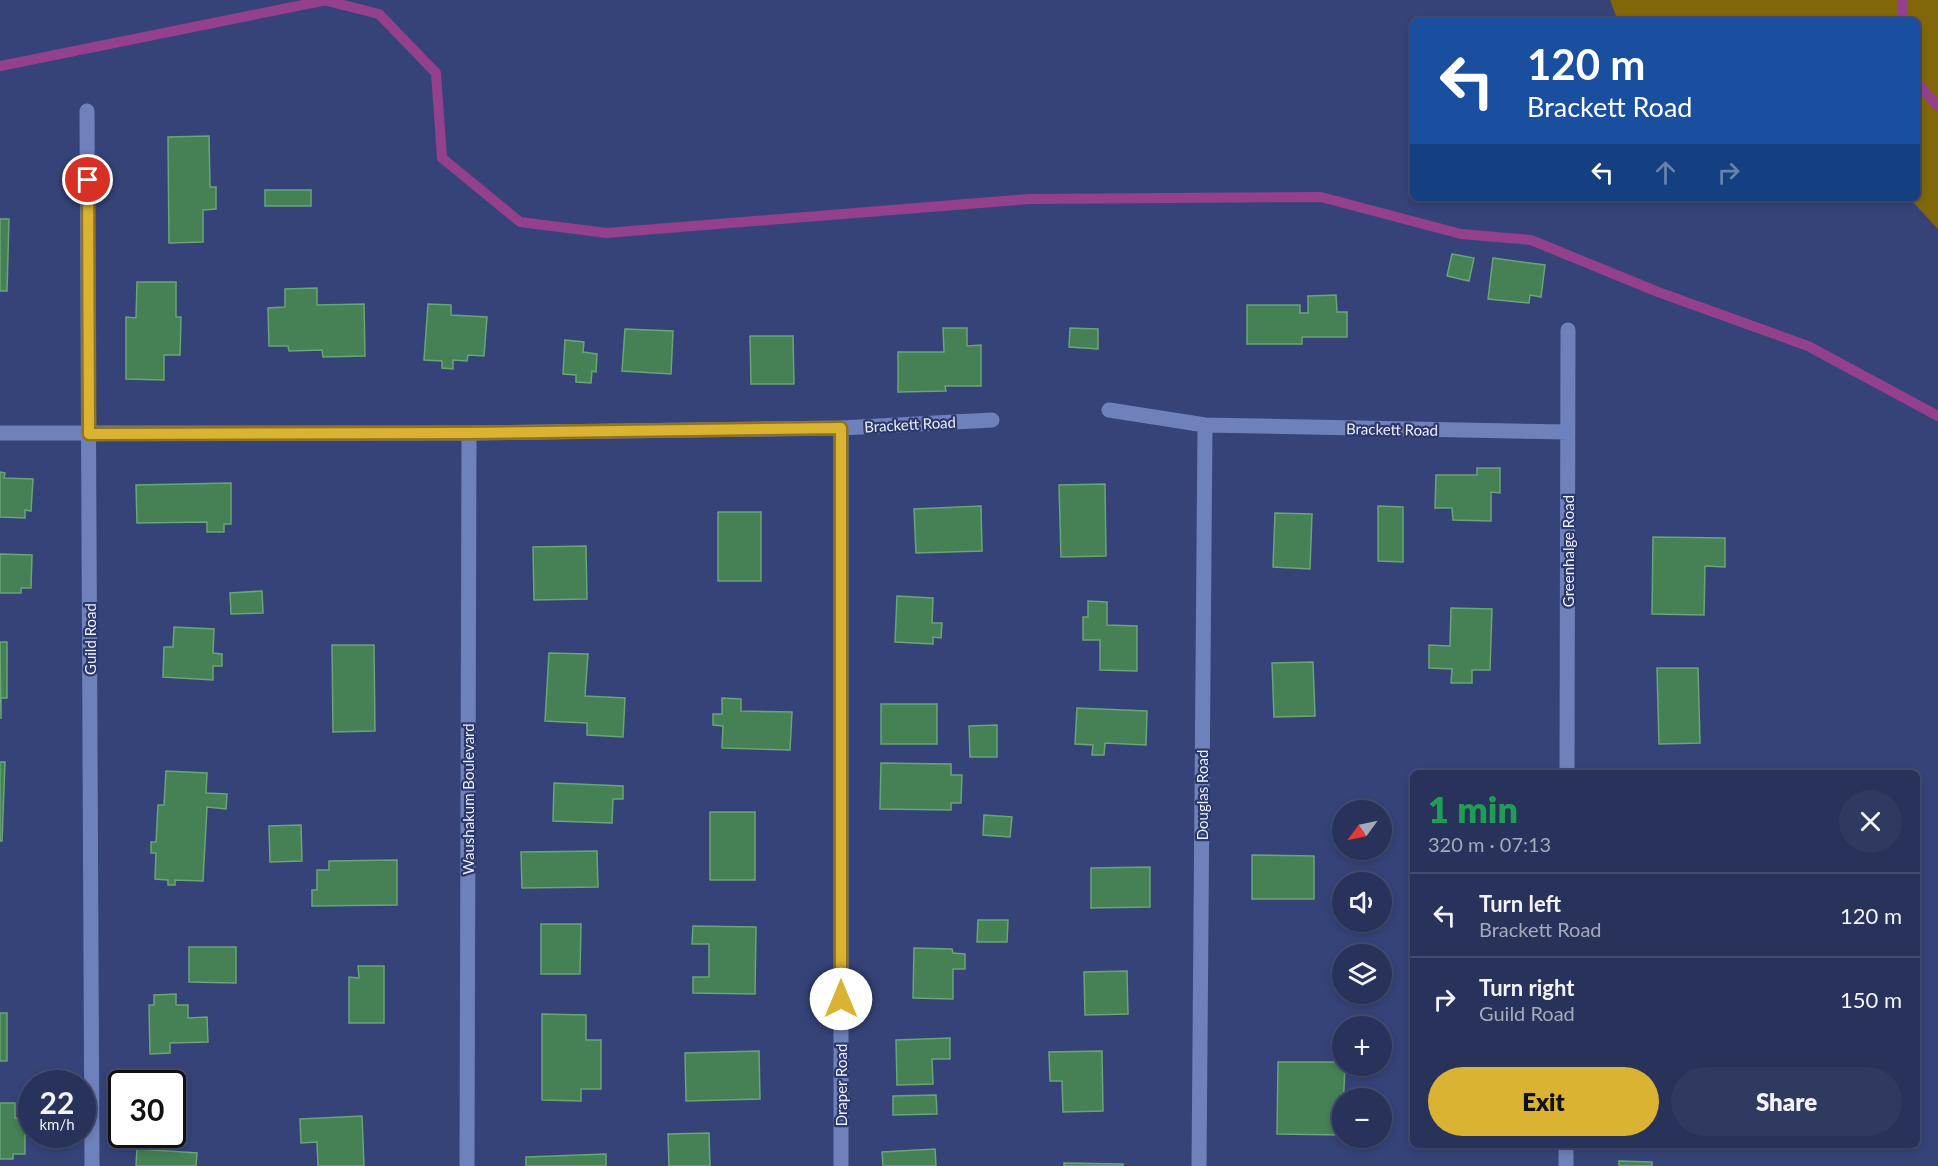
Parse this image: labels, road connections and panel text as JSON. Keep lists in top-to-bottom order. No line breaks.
{"streets":{"street":["Brackett Road","Greenhalge Road","Guild Road","Douglas Road","Waushakum Boulevard","Draper Road"]},"crossings":[["Brackett Road","Greenhalge Road"],["Brackett Road","Guild Road"],["Brackett Road","Douglas Road"],["Brackett Road","Waushakum Boulevard"],["Brackett Road","Draper Road"]],"north":"bottom left","page":{"turn":["120 m","Brackett Road"],"heading":["1 min","320 m · 07:13"],"map_buttons":["+","−"],"list":[{"name":"Turn left","note":"Brackett Road","value":"120 m"},{"name":"Turn right","note":"Guild Road","value":"150 m"}],"buttons":["Exit","Share"],"speed":"22 km/h","limit":"30"}}
